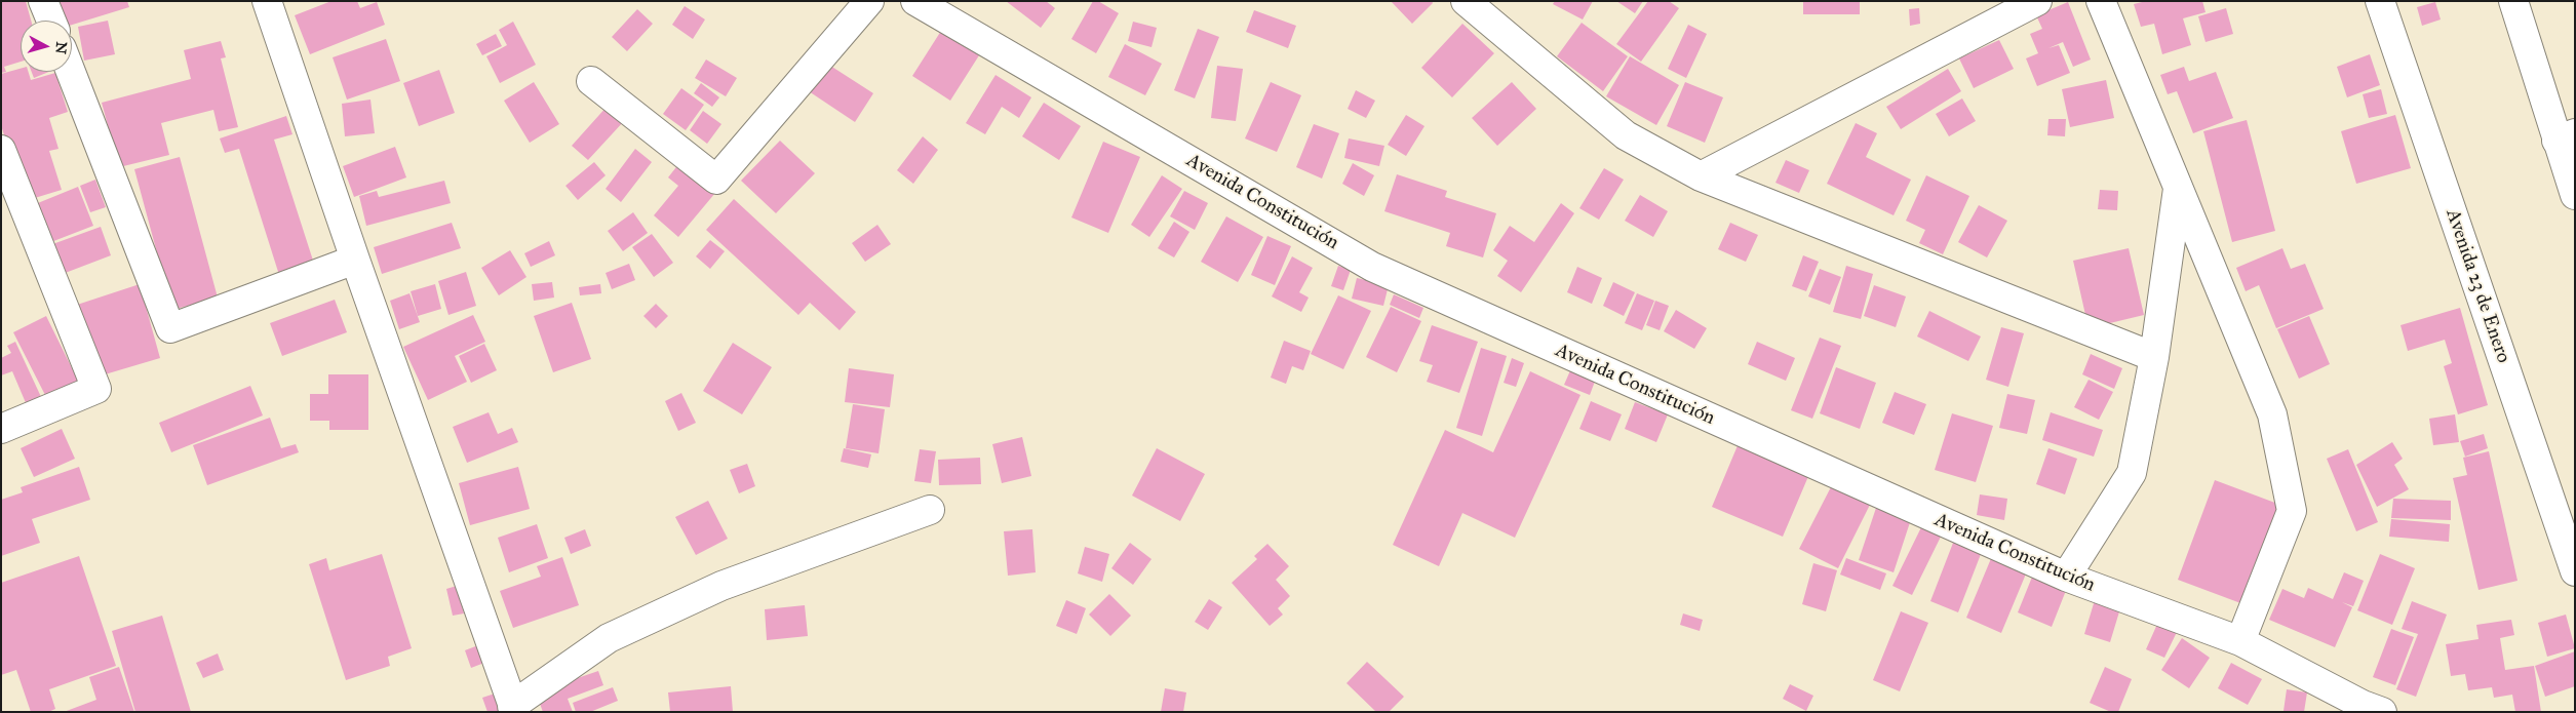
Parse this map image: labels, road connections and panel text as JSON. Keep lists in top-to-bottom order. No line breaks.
{"streets":{"street":["Avenida Constitución","Avenida 23 de Enero"]},"north":"right"}
